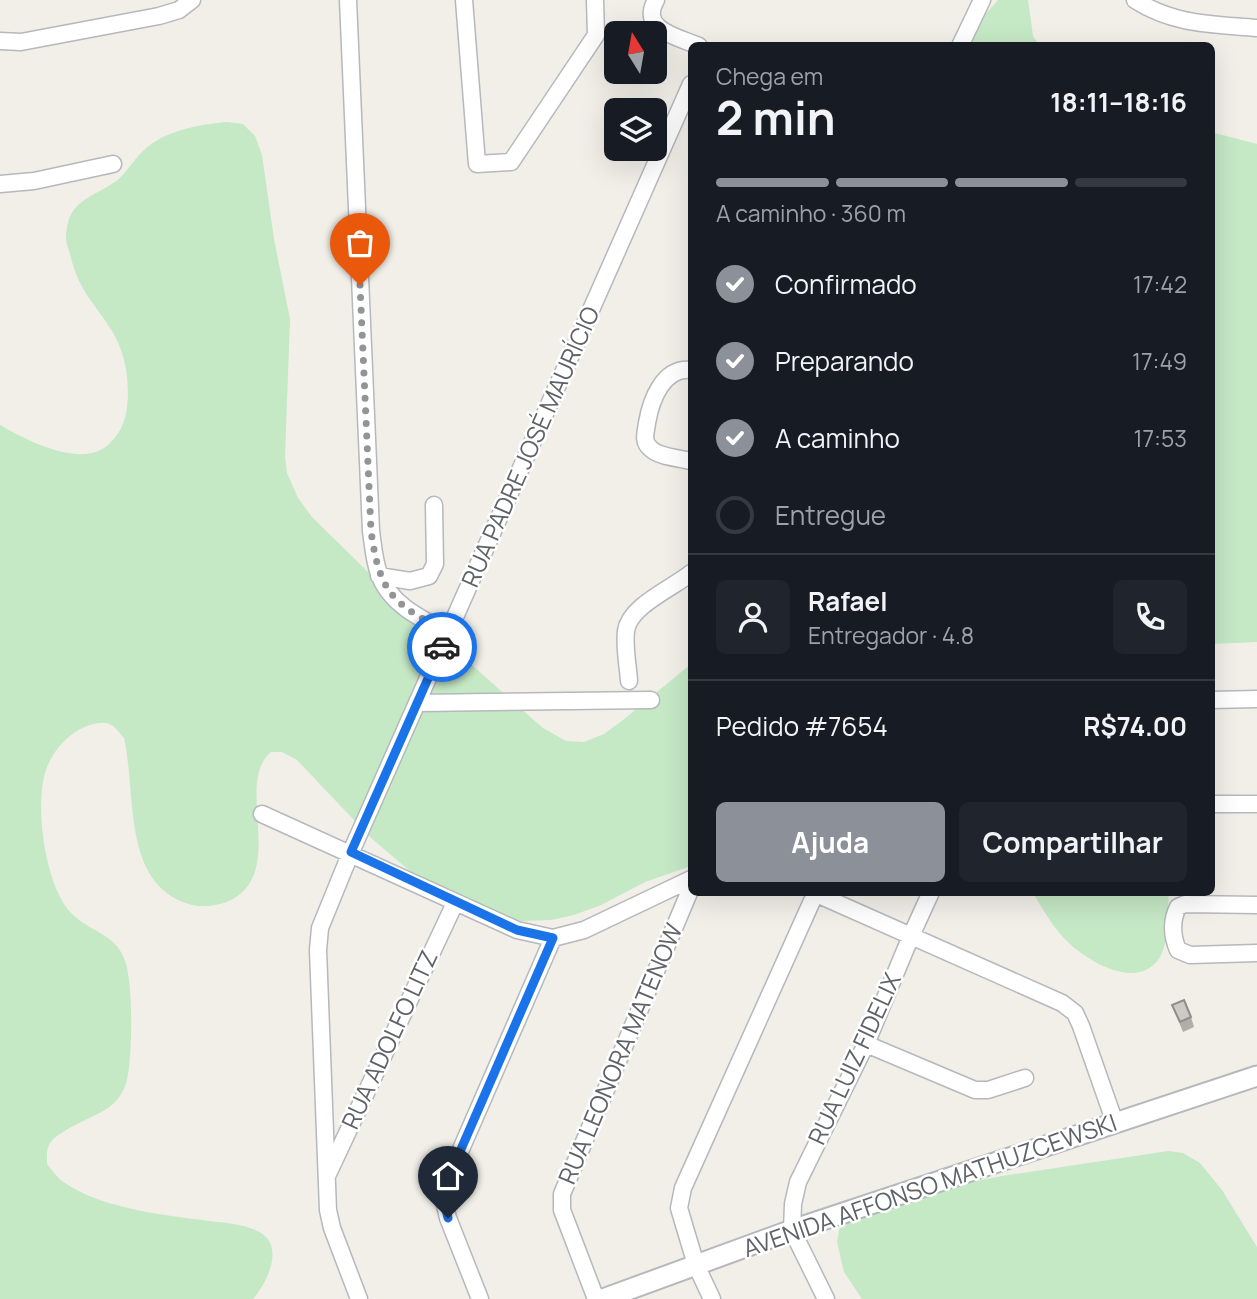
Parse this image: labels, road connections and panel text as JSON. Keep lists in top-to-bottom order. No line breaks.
{"streets":{"street":["RUA PADRE JOSÉ MAURÍCIO","RUA ADOLFO LITZ","RUA LEONORA MATENOW","RUA LUIZ FIDELIX","AVENIDA AFFONSO MATHUZCEWSKI"]},"crossings":[["RUA PADRE JOSÉ MAURÍCIO","RUA ADOLFO LITZ"],["RUA LUIZ FIDELIX","AVENIDA AFFONSO MATHUZCEWSKI"]],"north":"top","page":{"heading":["2 min","Chega em","18:11–18:16"],"panel":["Rafael","Entregador · 4.8","Pedido #7654","R$74.00"],"bar":"A caminho · 360 m","list":[["Confirmado","17:42"],["Preparando","17:49"],["A caminho","17:53"],"Entregue"],"buttons":["Ajuda","Compartilhar"]}}
